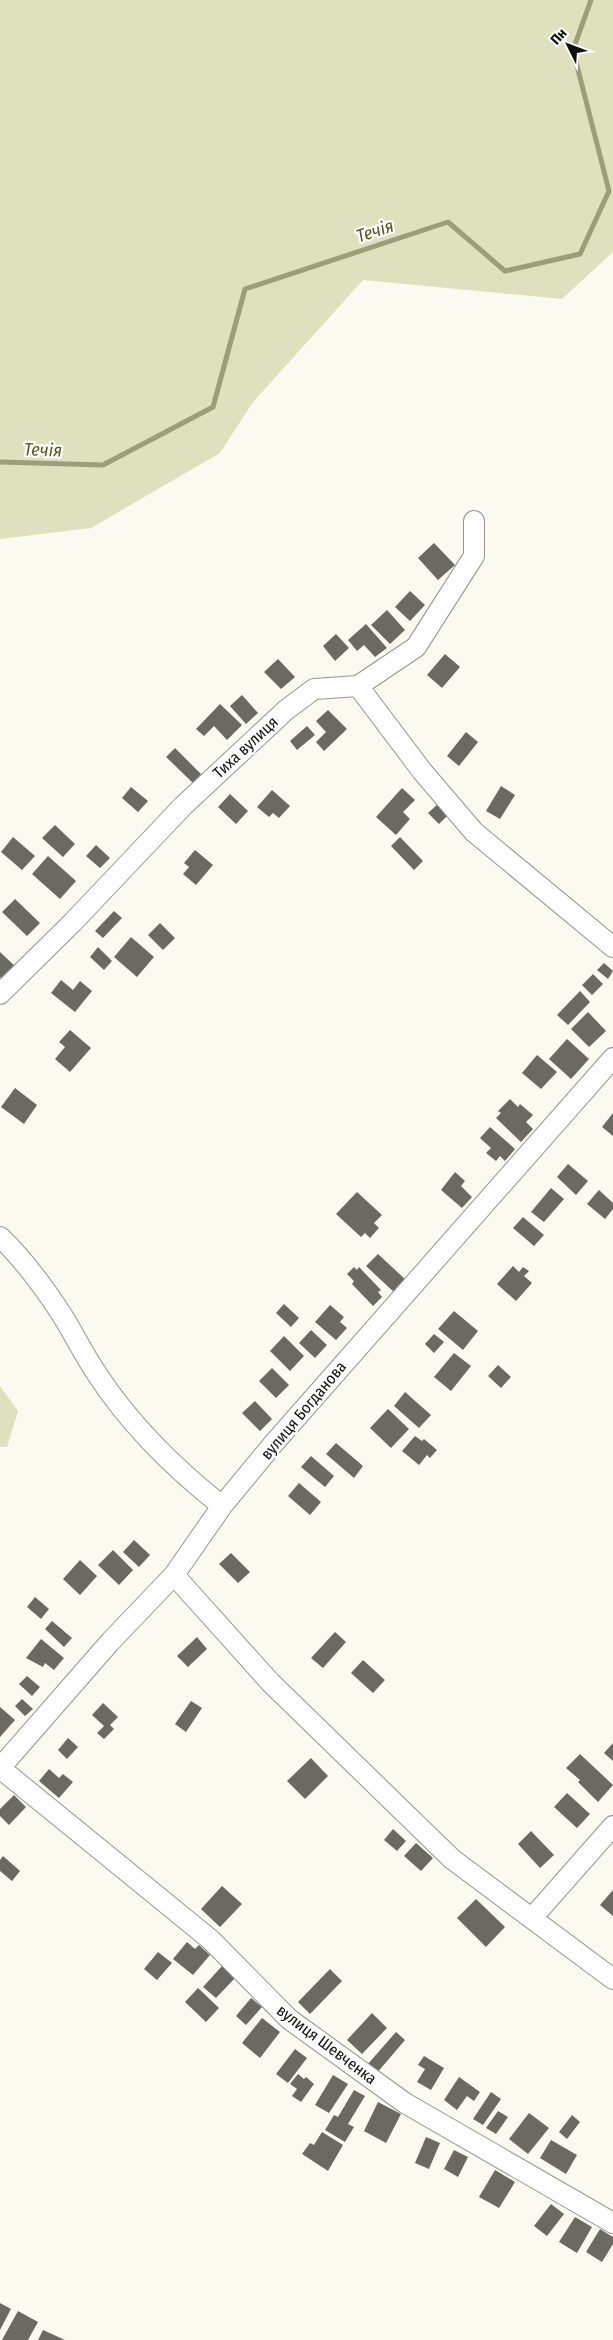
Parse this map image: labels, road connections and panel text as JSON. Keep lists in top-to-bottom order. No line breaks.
{"streets":{"street":["Тиха вулиця","вулиця Богданова","вулиця Шевченка"]},"crossings":[["вулиця Богданова","вулиця Шевченка"]],"water":["Течія"],"north":"top left"}
